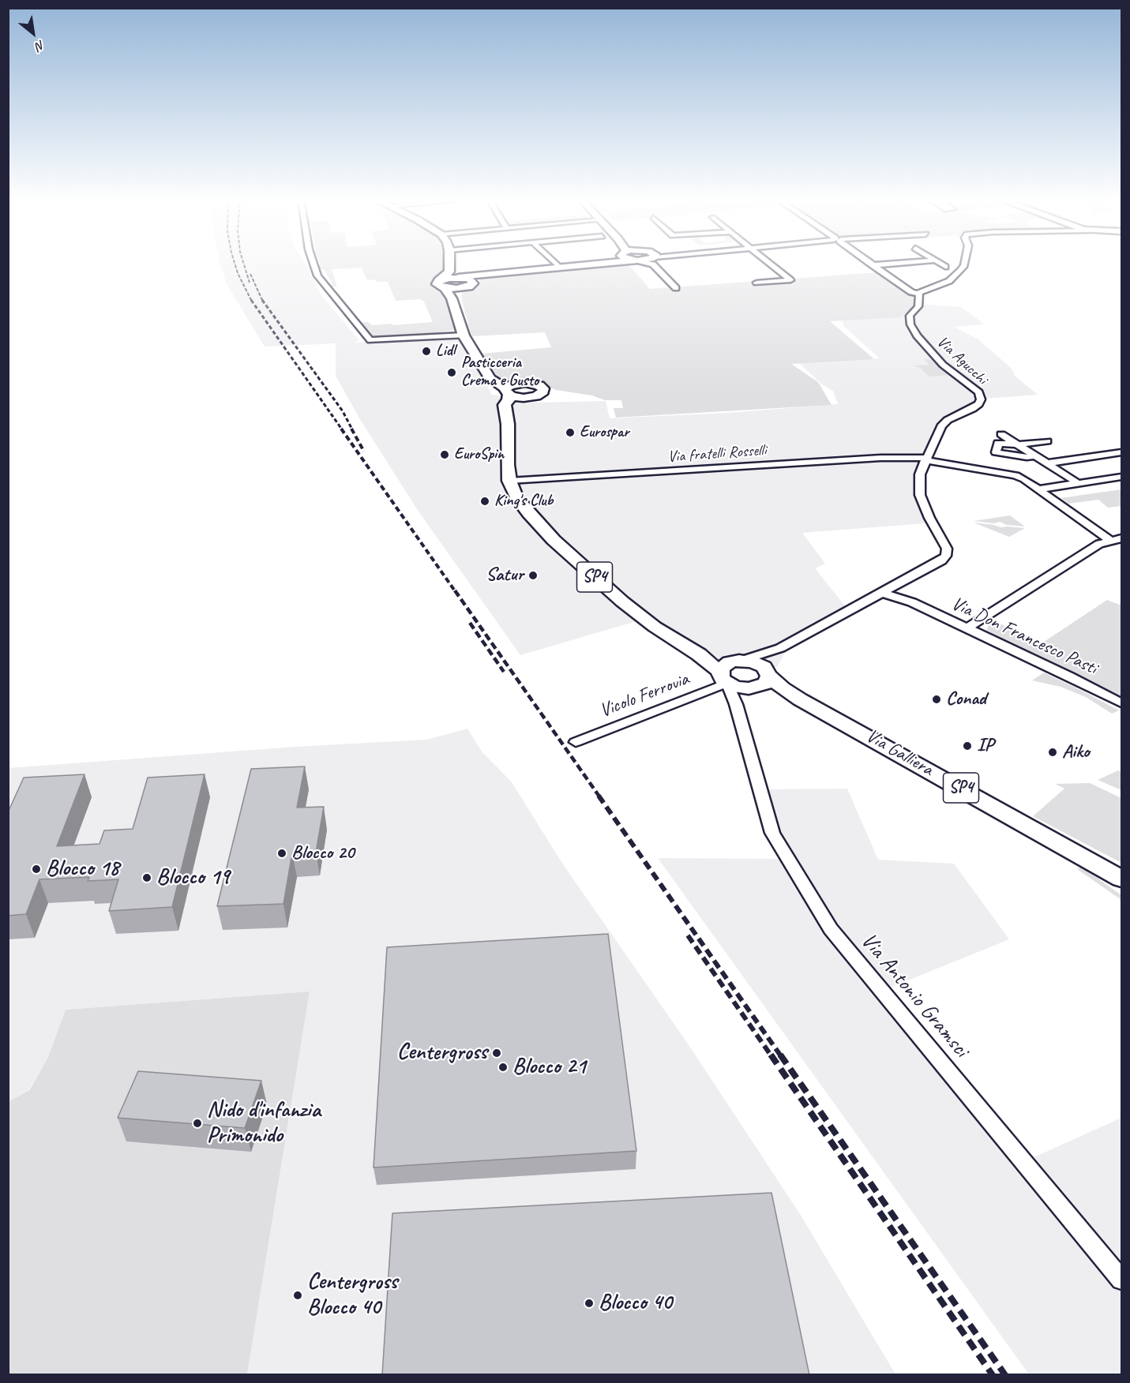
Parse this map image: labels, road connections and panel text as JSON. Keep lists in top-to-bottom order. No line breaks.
{"streets":{"main road":["SP4","Via Galliera"],"street":["Via Agucchi","Via fratelli Rosselli","Via Don Francesco Pasti","Vicolo Ferrovia","Via Antonio Gramsci"]},"crossings":[["Via Agucchi","Via fratelli Rosselli"],["Via Agucchi","Via Don Francesco Pasti"],["Via Agucchi","Via Galliera"],["Via fratelli Rosselli","SP4"],["Vicolo Ferrovia","Via Galliera"],["Vicolo Ferrovia","Via Antonio Gramsci"],["Via Galliera","Via Antonio Gramsci"]],"places":["Lidl","Pasticceria Crema e Gusto","Eurospar","EuroSpin","King's Club","Satur","Conad","IP","Aiko","Blocco 20","Blocco 18","Blocco 19","Centergross","Blocco 21","Nido d'infanzia Primonido","Centergross Blocco 40","Blocco 40"],"north":"bottom right"}
